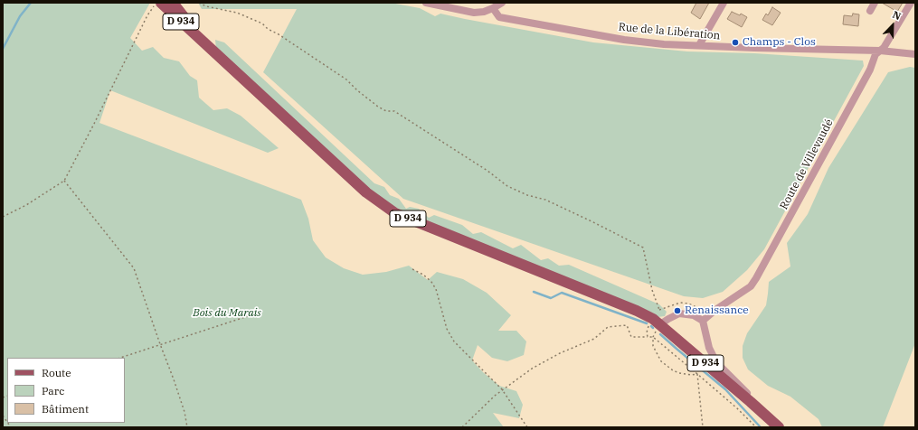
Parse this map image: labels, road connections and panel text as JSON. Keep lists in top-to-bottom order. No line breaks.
{"streets":{"main road":["D 934"],"street":["Rue de la Libération","Route de Villevaudé"]},"crossings":[["Rue de la Libération","Route de Villevaudé"]],"parks":["Bois du Marais"],"places":["Champs - Clos","Renaissance"],"legend":["Route","Parc","Bâtiment"],"north":"top right"}
